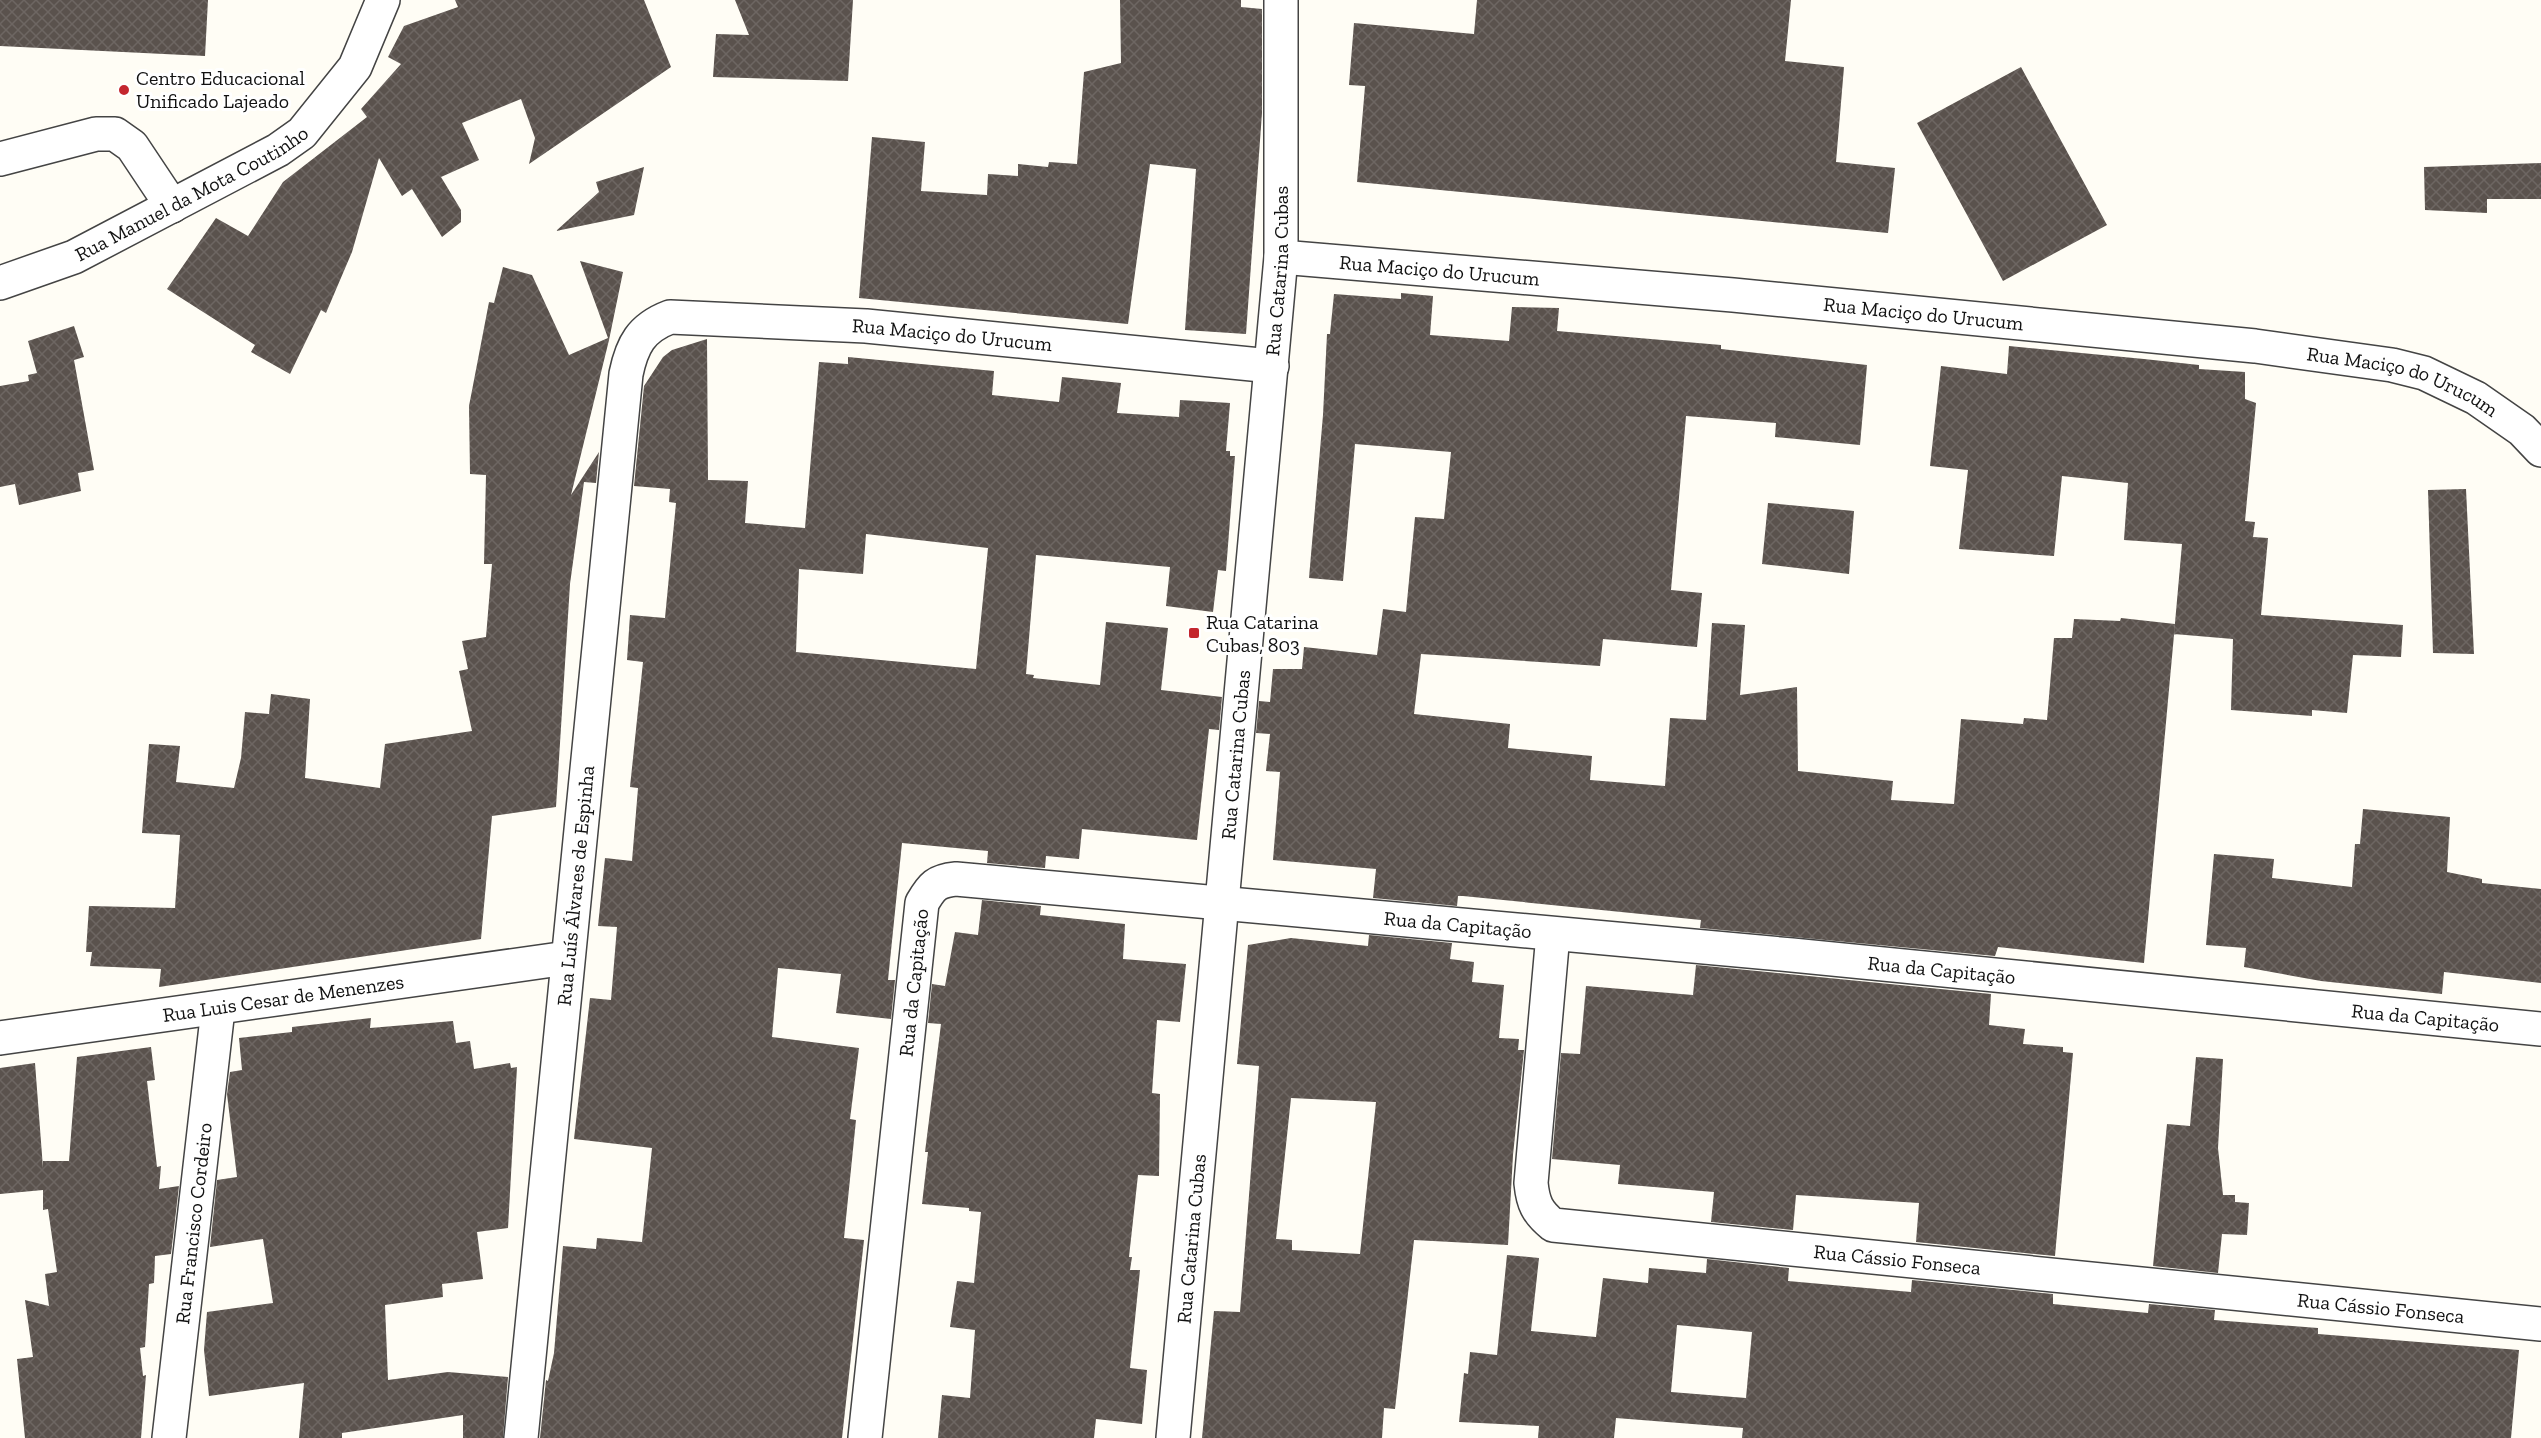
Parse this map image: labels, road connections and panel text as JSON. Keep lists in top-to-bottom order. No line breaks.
{"streets":{"street":["Rua Manuel da Mota Coutinho","Rua Catarina Cubas","Rua Maciço do Urucum","Rua Luís Álvares de Espinha","Rua da Capitação","Rua Luis Cesar de Menenzes","Rua Francisco Cordeiro","Rua Cássio Fonseca"]},"crossings":[["Rua Catarina Cubas","Rua Maciço do Urucum"],["Rua Catarina Cubas","Rua da Capitação"],["Rua Maciço do Urucum","Rua Luís Álvares de Espinha"],["Rua Luís Álvares de Espinha","Rua Luis Cesar de Menenzes"],["Rua da Capitação","Rua Cássio Fonseca"],["Rua Luis Cesar de Menenzes","Rua Francisco Cordeiro"]],"places":{"other":["Centro Educacional Unificado Lajeado"],"transit":["Rua Catarina Cubas, 803"]}}
